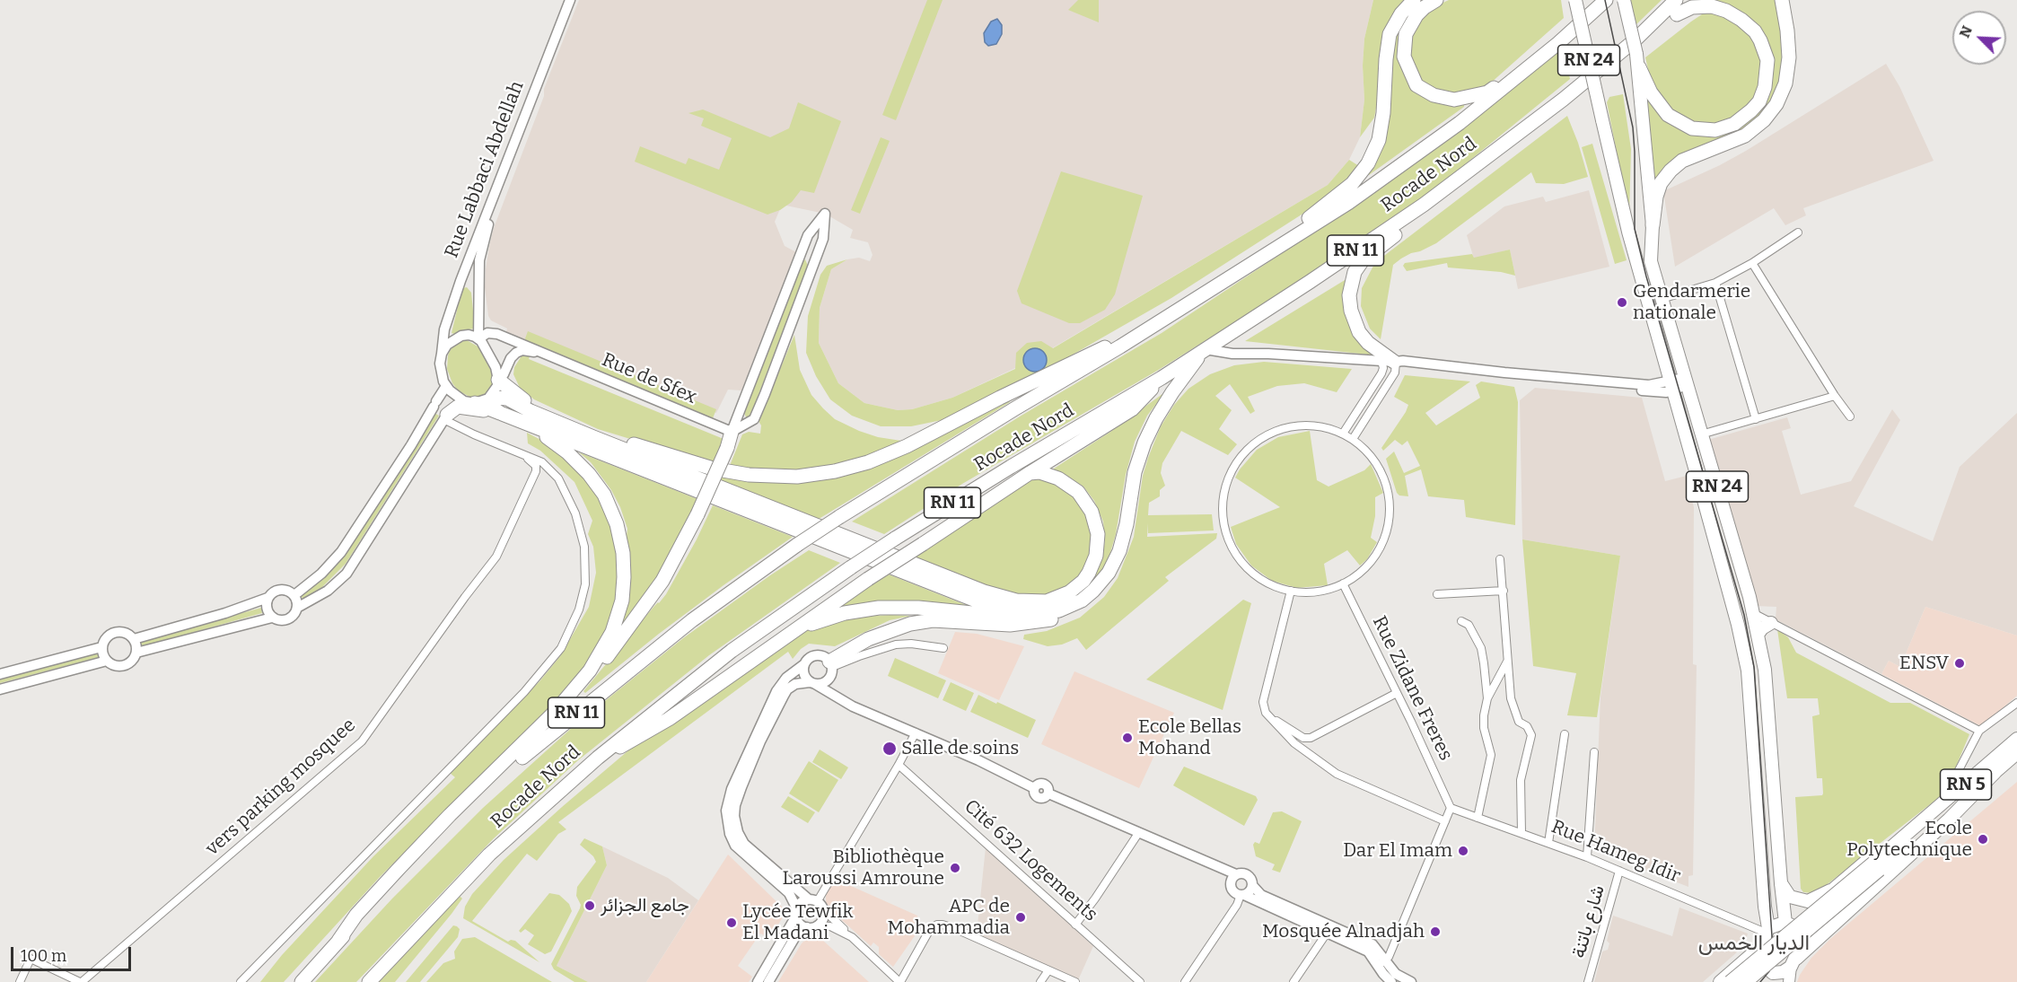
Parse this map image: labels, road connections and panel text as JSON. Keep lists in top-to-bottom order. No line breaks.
{"streets":{"highway":["Rocade Nord","RN 11"],"main road":["RN 24","RN 5"],"street":["Rue Labbaci Abdellah","Rue de Sfex","Rue Zidane Freres","vers parking mosquee","Rue Hameg Idir","Cité 632 Logements","شارع باتنة"]},"crossings":[["RN 24","RN 5"],["RN 24","Rue Hameg Idir"],["Rue Labbaci Abdellah","Rue de Sfex"],["Rue Zidane Freres","Rue Hameg Idir"],["RN 5","Rue Hameg Idir"],["Rue Hameg Idir","شارع باتنة"]],"districts":["الديار الخمس"],"places":["Gendarmerie nationale","ENSV","Ecole Bellas Mohand","Salle de soins","Ecole Polytechnique","Dar El Imam","Bibliothèque Laroussi Amroune","جامع الجزائر","APC de Mohammadia","Lycée Tewfik El Madani","Mosquée Alnadjah"],"scale_bar":"100 m","north":"top left"}
